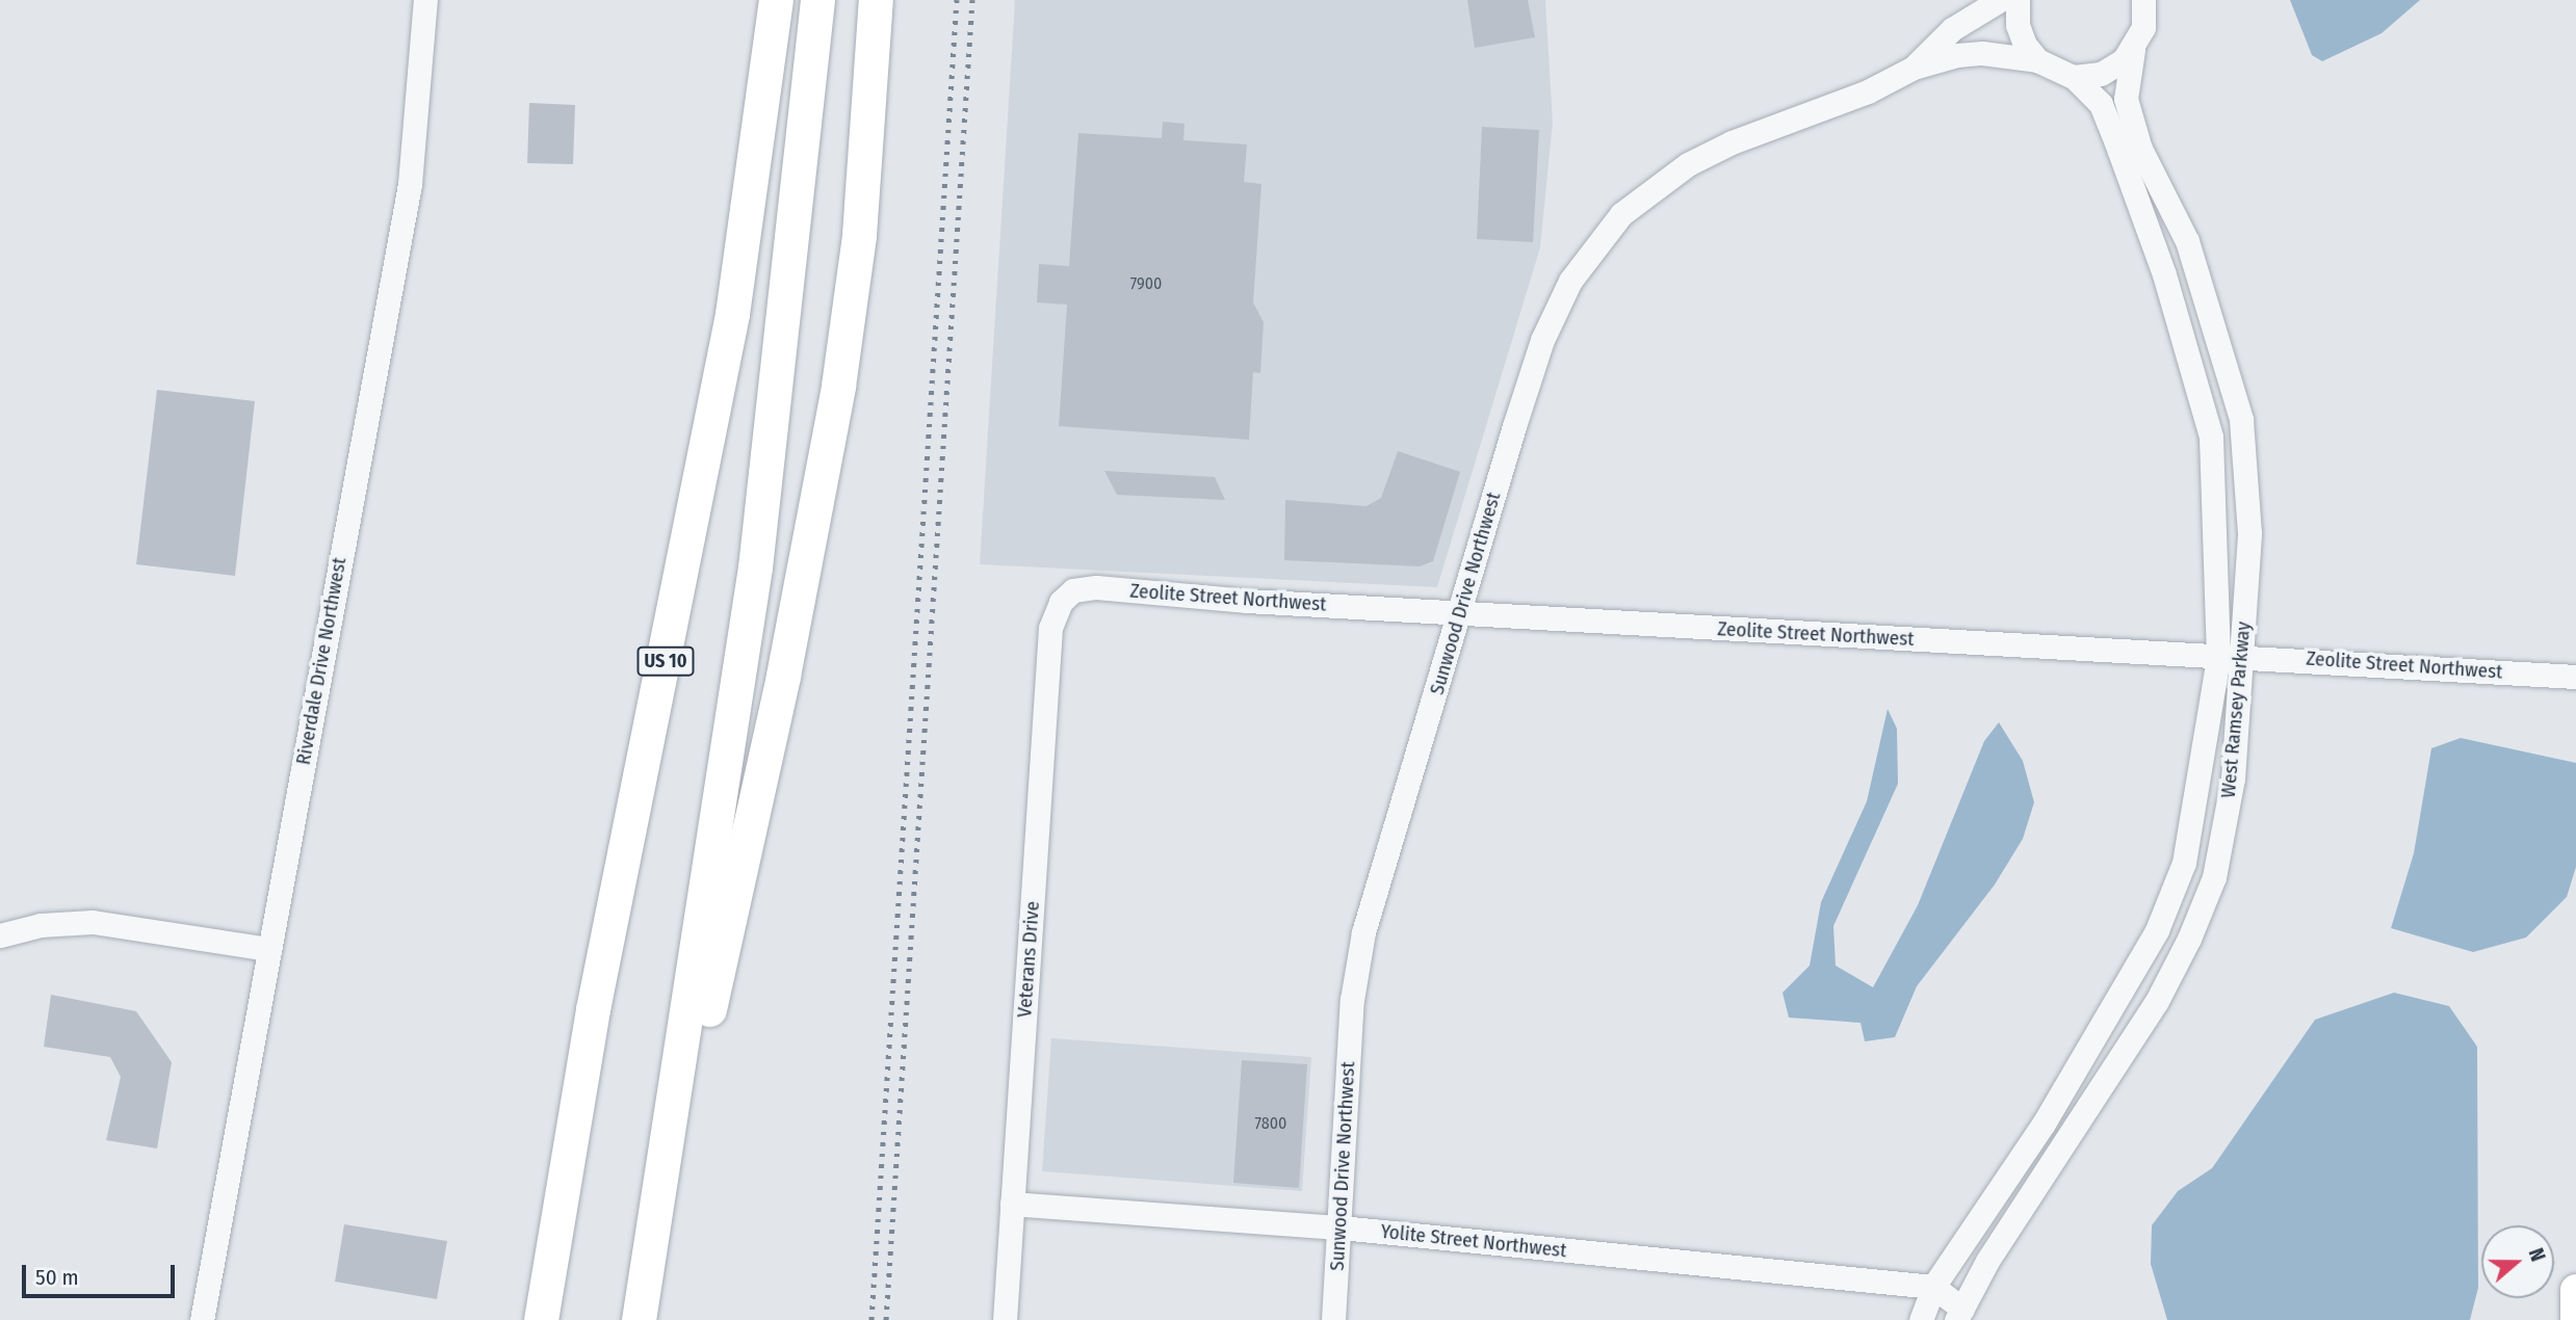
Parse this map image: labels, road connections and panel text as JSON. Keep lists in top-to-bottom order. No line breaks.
{"streets":{"highway":["US 10"],"street":["Sunwood Drive Northwest","Zeolite Street Northwest","Riverdale Drive Northwest","West Ramsey Parkway","Veterans Drive","Yolite Street Northwest"]},"crossings":[["Sunwood Drive Northwest","Zeolite Street Northwest"],["Sunwood Drive Northwest","Yolite Street Northwest"],["Zeolite Street Northwest","West Ramsey Parkway"],["Zeolite Street Northwest","Veterans Drive"],["West Ramsey Parkway","Yolite Street Northwest"],["Veterans Drive","Yolite Street Northwest"]],"house_numbers":["7900","7800"],"scale_bar":"50 m","north":"right"}
